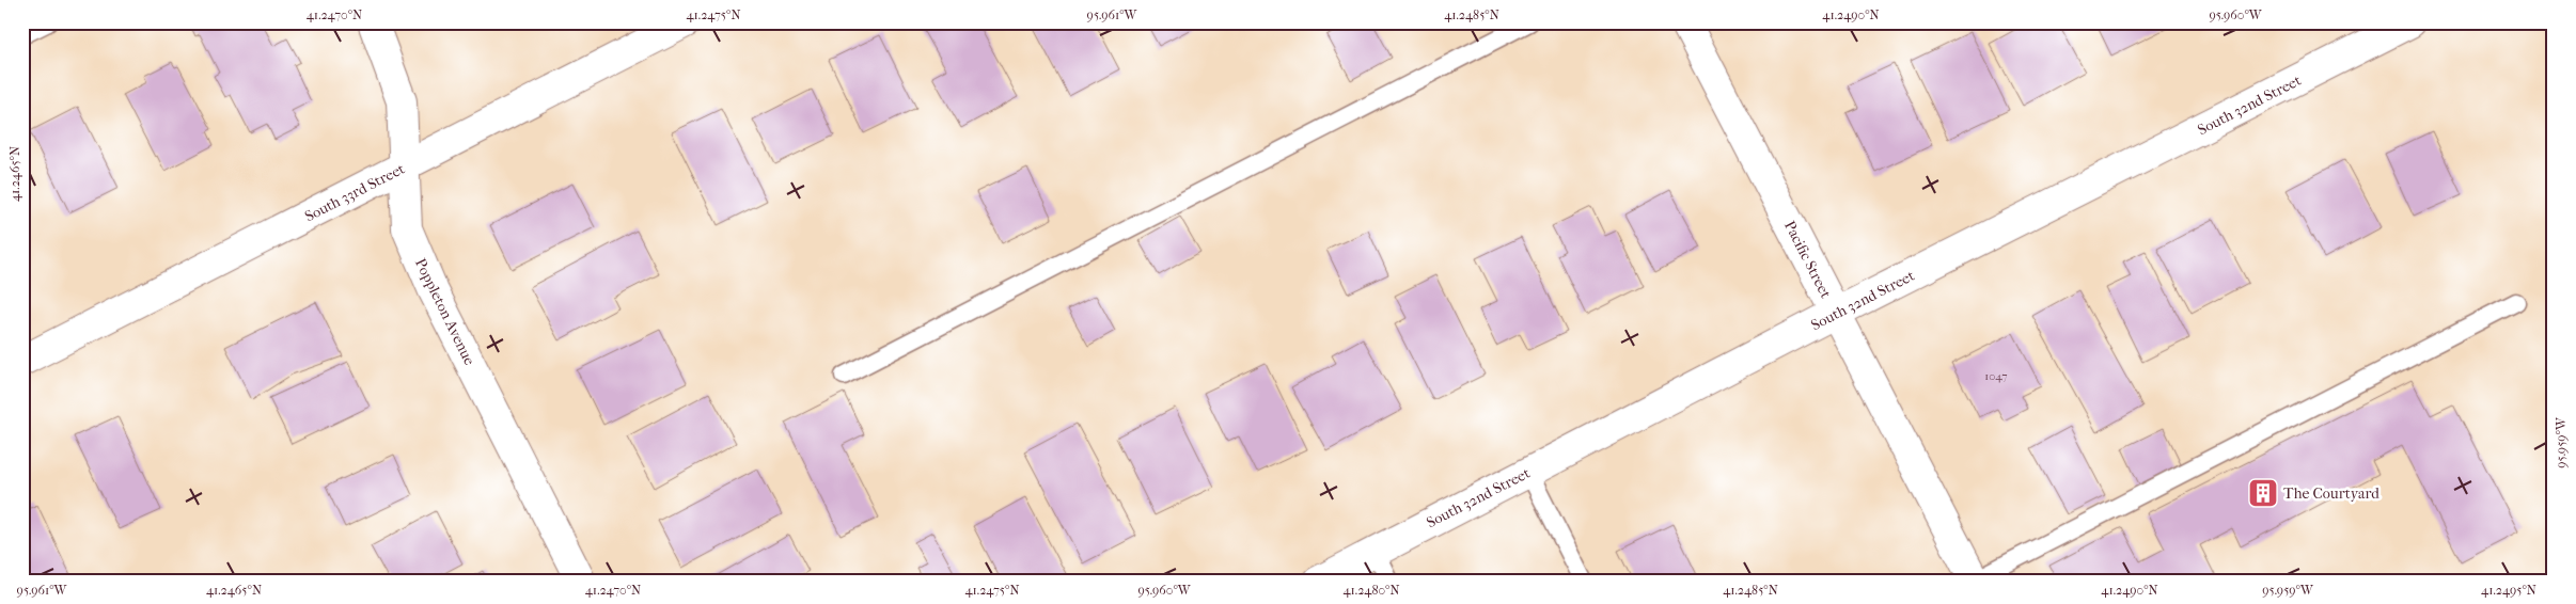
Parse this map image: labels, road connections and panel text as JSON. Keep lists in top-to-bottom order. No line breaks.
{"streets":{"street":["South 32nd Street","South 33rd Street","Pacific Street","Poppleton Avenue"]},"crossings":[["South 32nd Street","Pacific Street"],["South 33rd Street","Poppleton Avenue"]],"places":{"building":["The Courtyard"]},"house_numbers":["1047"],"coordinates":["41.2470°N","41.2475°N","95.961°W","41.2485°N","41.2490°N","95.960°W","41.2465°N","95.959°W","41.2480°N","41.2495°N"]}
